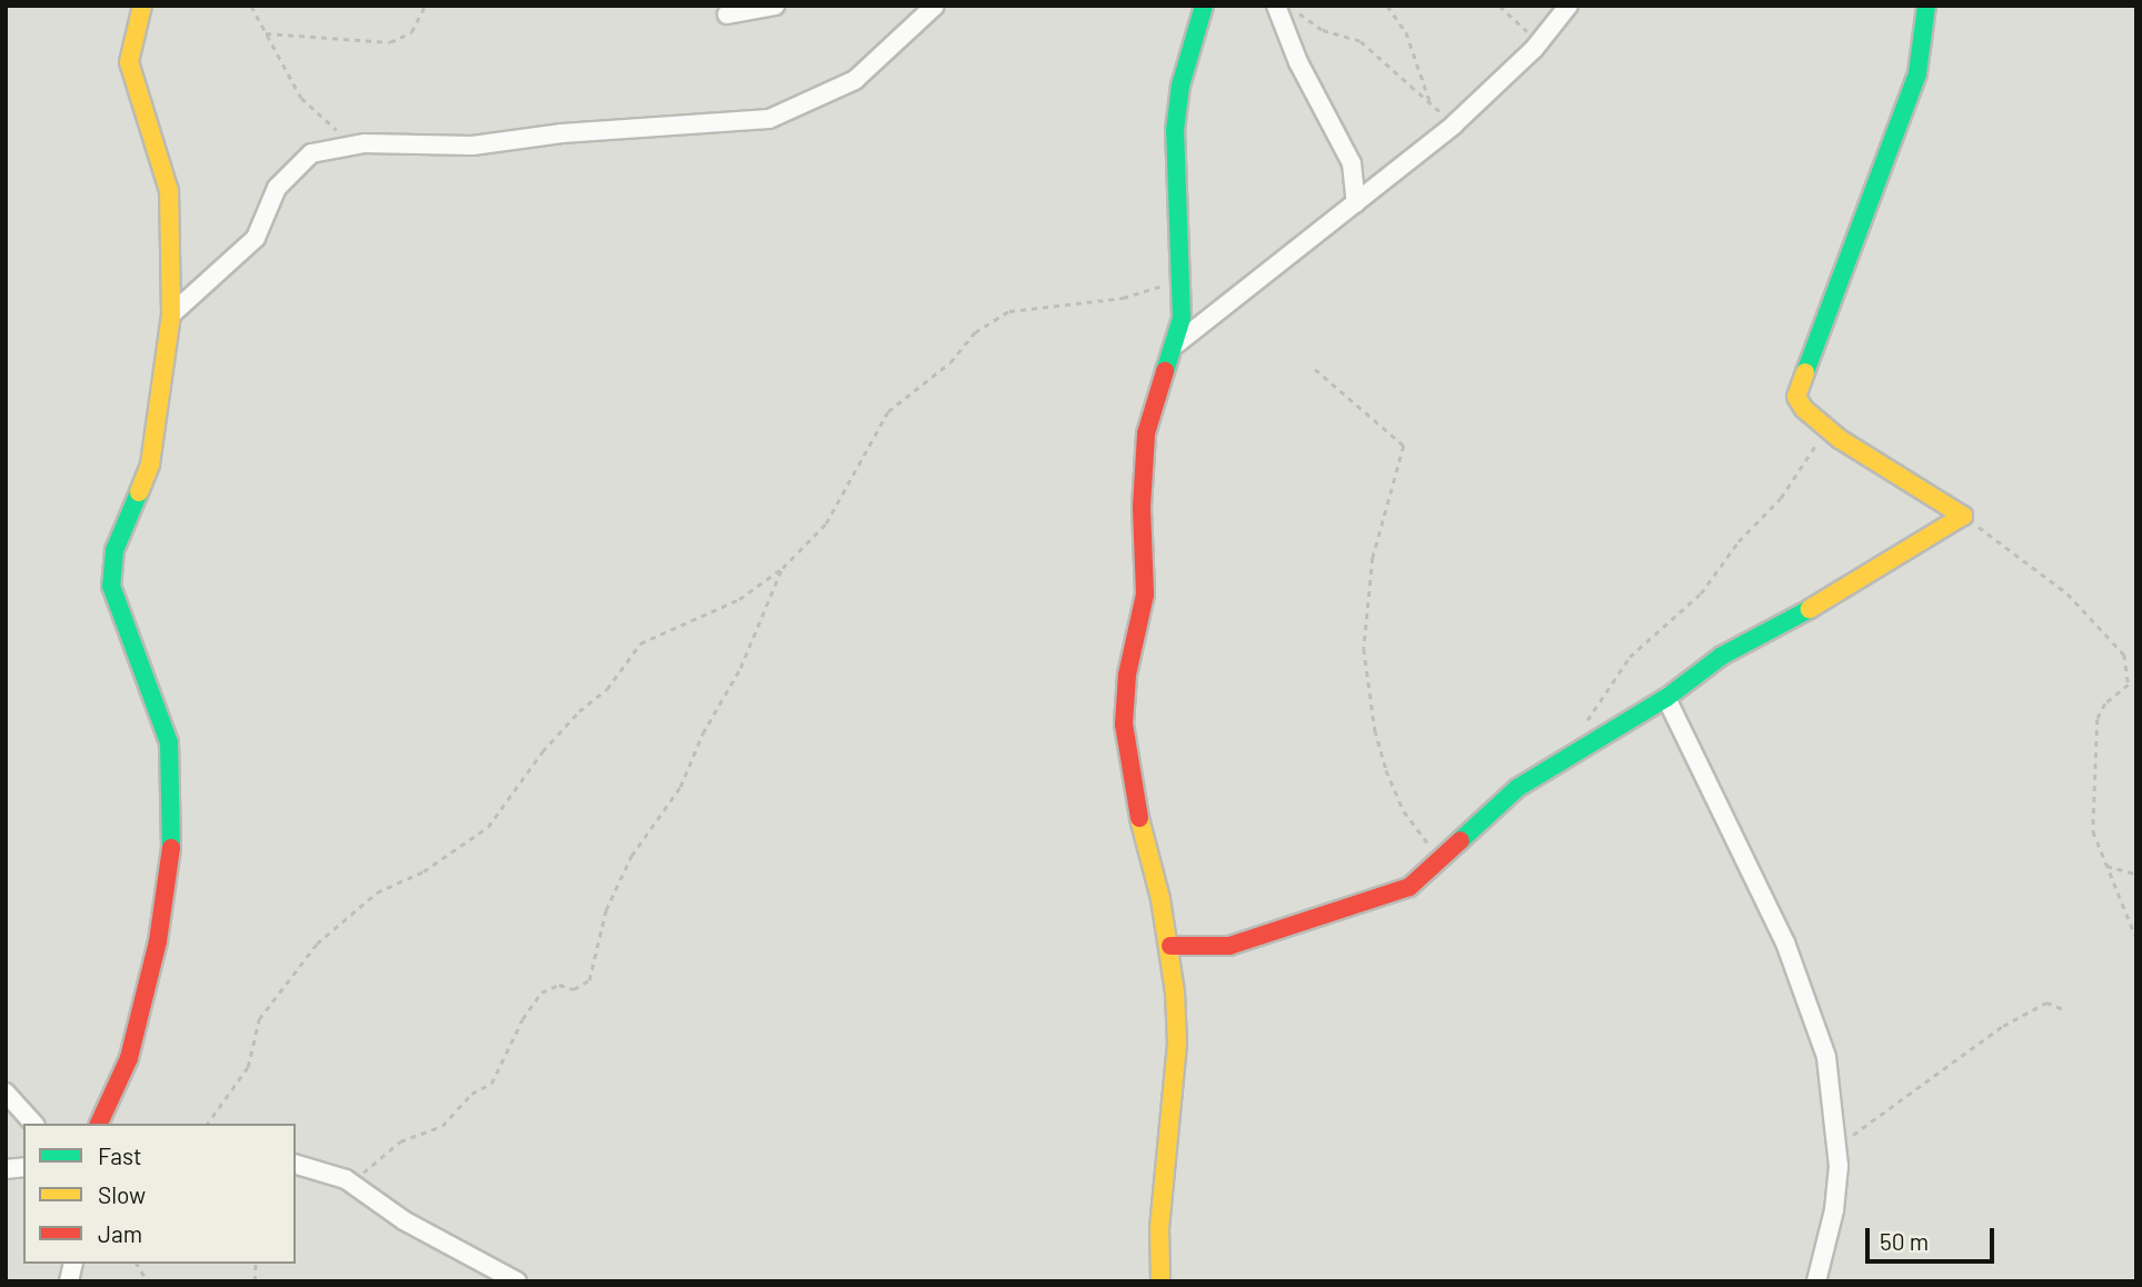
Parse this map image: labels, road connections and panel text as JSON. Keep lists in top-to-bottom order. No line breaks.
{"legend":["Fast","Slow","Jam"],"scale_bar":"50 m"}
